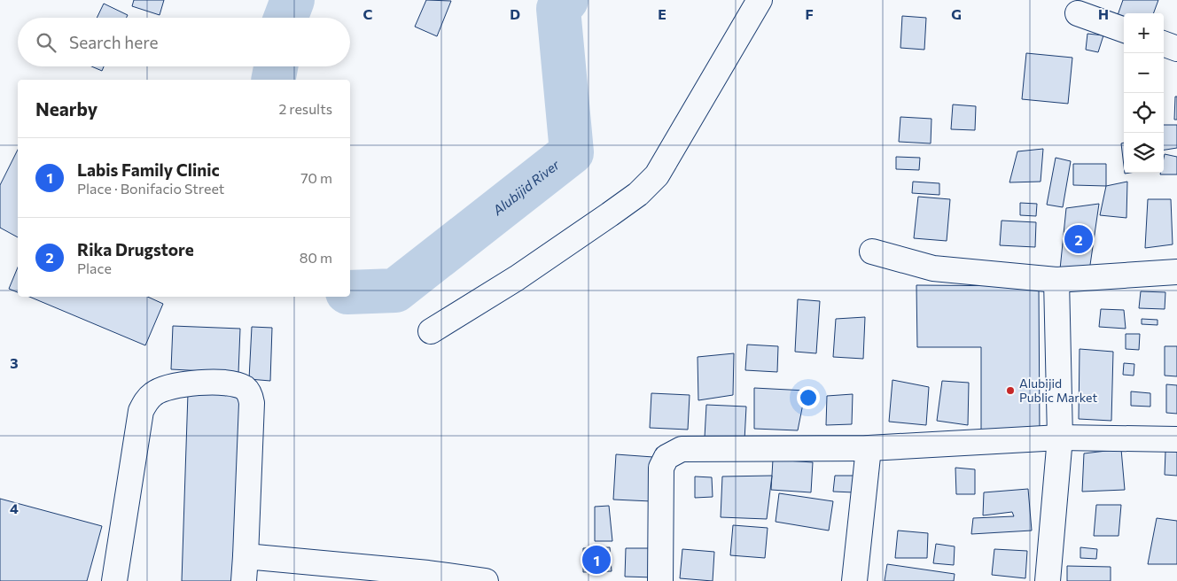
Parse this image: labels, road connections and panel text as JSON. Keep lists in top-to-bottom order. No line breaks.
{"water":["Alubijid River"],"places":["Alubijid Public Market"],"page":{"map_buttons":["+","−"],"search":"Search here","heading":["Nearby","2 results"],"list":[{"mark":"1","name":"Labis Family Clinic","note":"Place · Bonifacio Street","value":"70 m"},{"mark":"2","name":"Rika Drugstore","note":"Place","value":"80 m"}],"pins":["2","1"]},"grid":{"columns":["C","D","E","F","G","H"],"rows":["3","4"]}}
